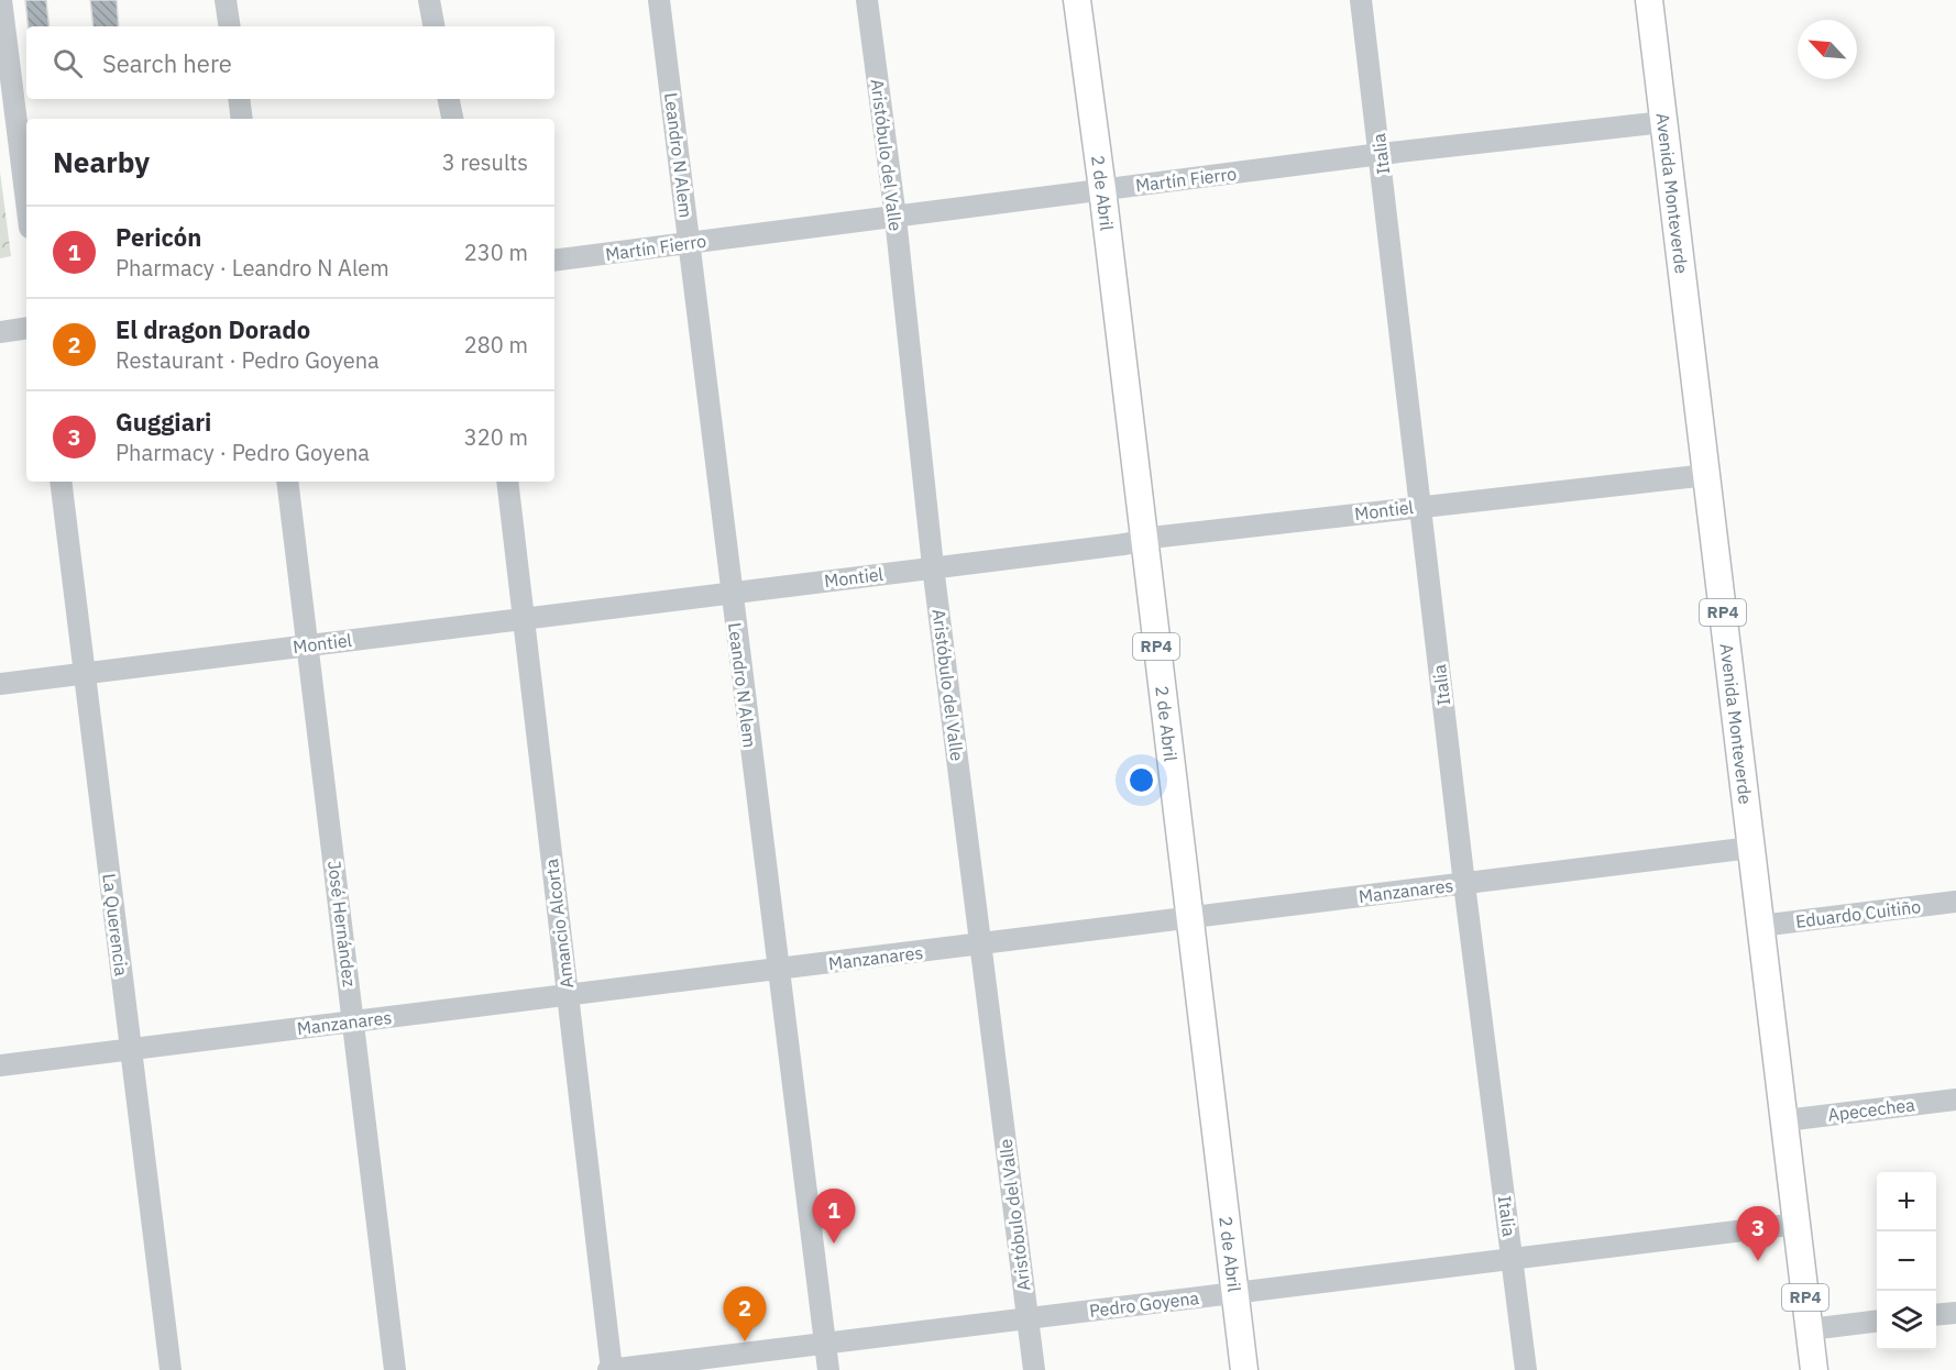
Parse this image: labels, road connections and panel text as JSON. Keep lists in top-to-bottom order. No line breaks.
{"streets":{"main road":["2 de Abril","Avenida Monteverde","RP4"],"street":["Italia","Leandro N Alem","Aristóbulo del Valle","Martín Fierro","Montiel","Manzanares","Eduardo Cuitiño","José Hernández","Amancio Alcorta","La Querencia","Apecechea","Pedro Goyena"]},"crossings":[["Italia","Martín Fierro"],["Italia","Montiel"],["Italia","Manzanares"],["Italia","Pedro Goyena"],["Leandro N Alem","Martín Fierro"],["Leandro N Alem","Montiel"],["Leandro N Alem","Manzanares"],["Leandro N Alem","Pedro Goyena"],["Aristóbulo del Valle","Martín Fierro"],["Aristóbulo del Valle","Montiel"],["Aristóbulo del Valle","Manzanares"],["Aristóbulo del Valle","Pedro Goyena"],["Martín Fierro","2 de Abril"],["Martín Fierro","Avenida Monteverde"],["2 de Abril","Montiel"],["2 de Abril","Manzanares"],["2 de Abril","Pedro Goyena"],["Avenida Monteverde","Montiel"],["Avenida Monteverde","Manzanares"],["Avenida Monteverde","Eduardo Cuitiño"],["Avenida Monteverde","Apecechea"],["Avenida Monteverde","Pedro Goyena"],["Montiel","José Hernández"],["Montiel","Amancio Alcorta"],["Montiel","La Querencia"],["Manzanares","José Hernández"],["Manzanares","Amancio Alcorta"],["Manzanares","La Querencia"],["Amancio Alcorta","Pedro Goyena"]],"north":"top left","page":{"search":"Search here","heading":["Nearby","3 results"],"list":[{"mark":"1","name":"Pericón","note":"Pharmacy · Leandro N Alem","value":"230 m"},{"mark":"2","name":"El dragon Dorado","note":"Restaurant · Pedro Goyena","value":"280 m"},{"mark":"3","name":"Guggiari","note":"Pharmacy · Pedro Goyena","value":"320 m"}],"map_buttons":["+","−"],"pins":["1","3","2"]}}
